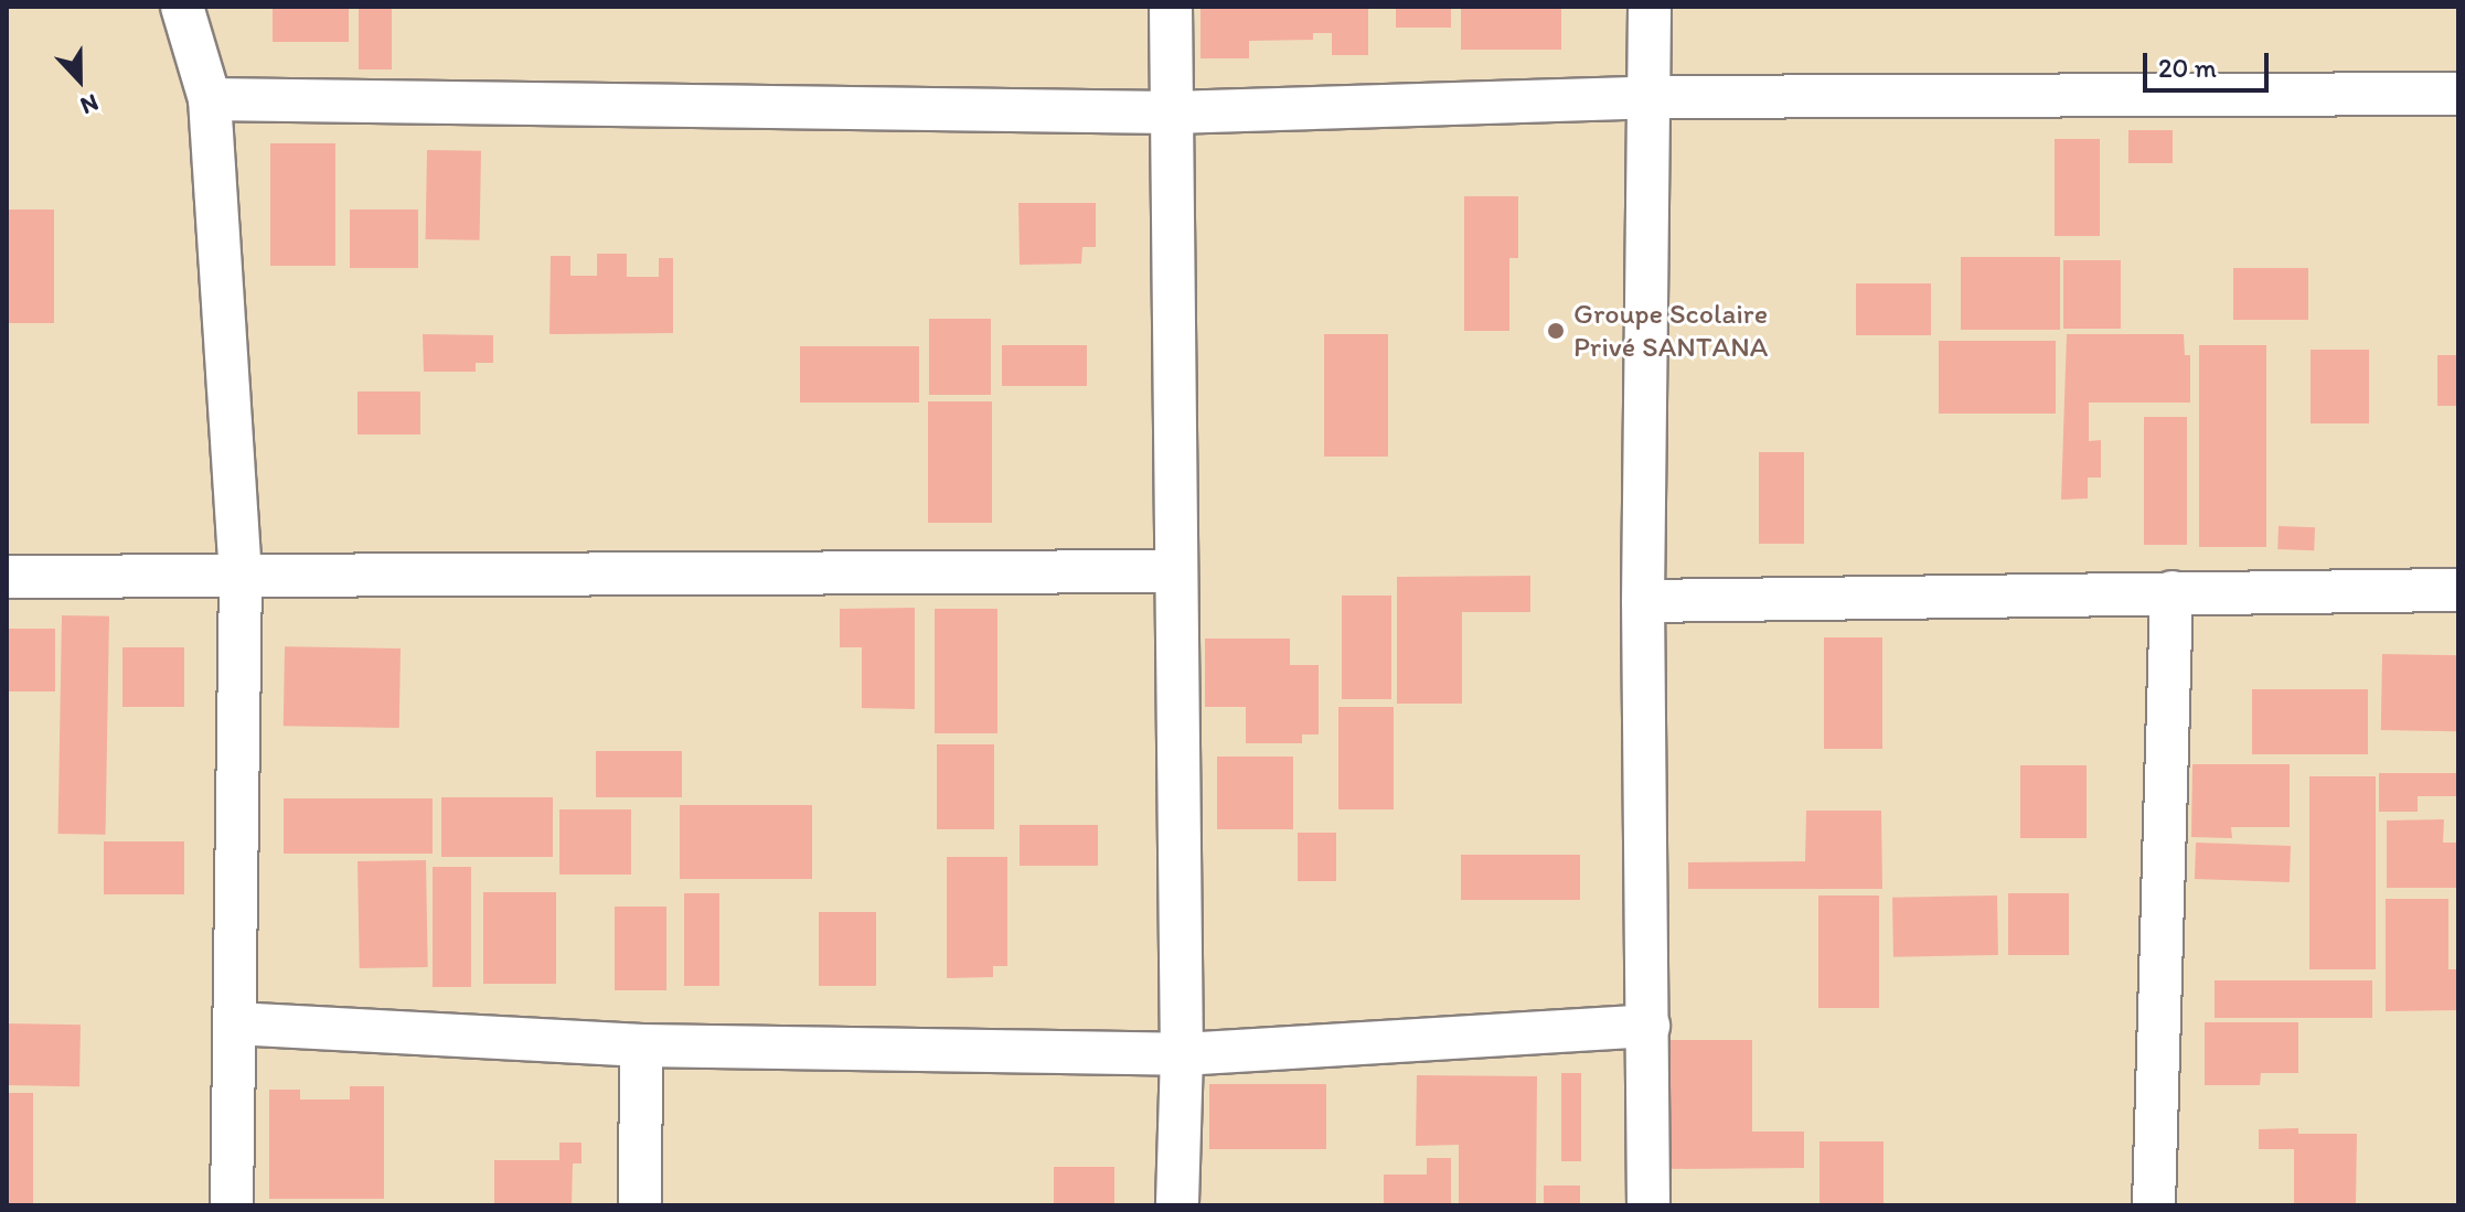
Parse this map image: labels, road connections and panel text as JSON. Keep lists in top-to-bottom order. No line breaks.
{"places":["Groupe Scolaire Privé SANTANA"],"scale_bar":"20 m","north":"bottom"}
